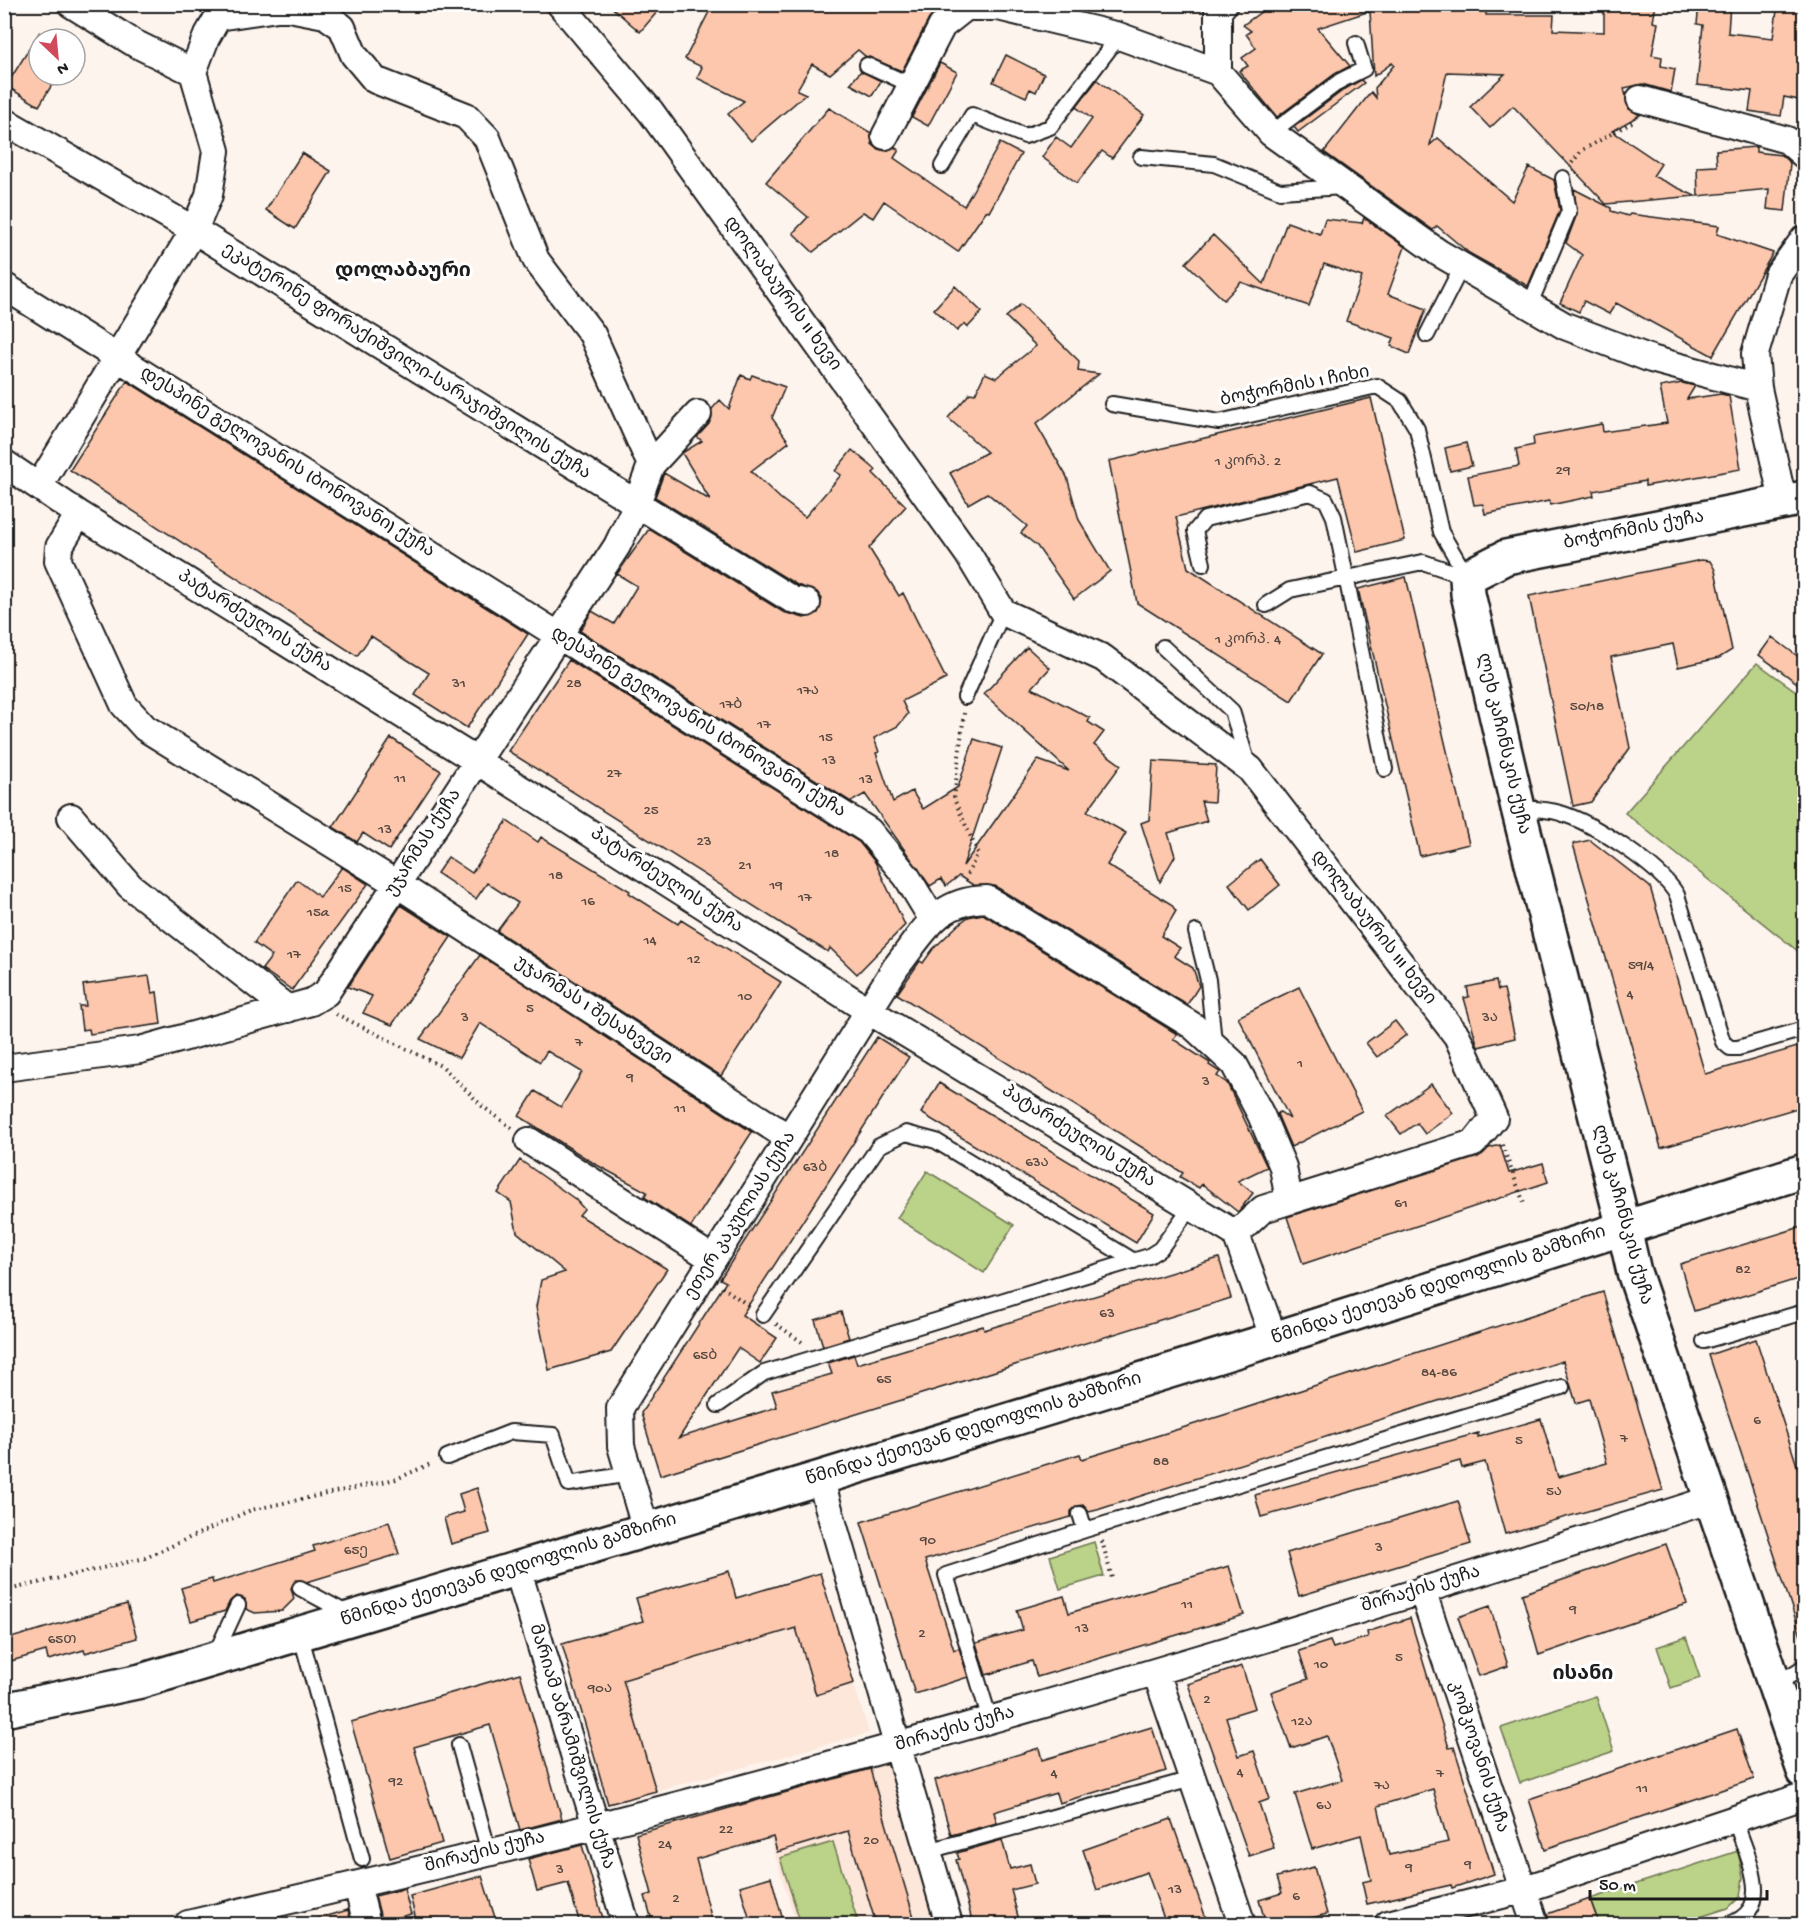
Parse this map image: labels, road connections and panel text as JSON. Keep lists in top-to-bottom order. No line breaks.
{"streets":{"main road":["ბოჭორმის ქუჩა","ლეხ კაჩინსკის ქუჩა","წმინდა ქეთევან დედოფლის გამზირი"],"street":["დოლაბაურის II ხევი","ეკატერინე ფორაქიშვილი-სარაჯიშვილის ქუჩა","დესპინე გელოვანის (ბონოვანი) ქუჩა","პატარძეულის ქუჩა","უჯარმას ქუჩა","დოლაბაურის III ხევი","უჯარმას I შესახვევი","ეთერ კაკულიას ქუჩა","შირაქის ქუჩა","მარიამ აბრამიშვილის ქუჩა","კოშკოვანის ქუჩა"],"lane":["ბოჭორმის I ჩიხი"]},"crossings":[["დოლაბაურის II ხევი","დოლაბაურის III ხევი"],["ეკატერინე ფორაქიშვილი-სარაჯიშვილის ქუჩა","უჯარმას ქუჩა"],["ბოჭორმის I ჩიხი","ბოჭორმის ქუჩა"],["ბოჭორმის I ჩიხი","ლეხ კაჩინსკის ქუჩა"],["დესპინე გელოვანის (ბონოვანი) ქუჩა","უჯარმას ქუჩა"],["დესპინე გელოვანის (ბონოვანი) ქუჩა","ეთერ კაკულიას ქუჩა"],["ბოჭორმის ქუჩა","ლეხ კაჩინსკის ქუჩა"],["პატარძეულის ქუჩა","უჯარმას ქუჩა"],["პატარძეულის ქუჩა","უჯარმას I შესახვევი"],["პატარძეულის ქუჩა","ეთერ კაკულიას ქუჩა"],["ლეხ კაჩინსკის ქუჩა","წმინდა ქეთევან დედოფლის გამზირი"],["ლეხ კაჩინსკის ქუჩა","შირაქის ქუჩა"],["უჯარმას ქუჩა","უჯარმას I შესახვევი"],["უჯარმას I შესახვევი","ეთერ კაკულიას ქუჩა"],["ეთერ კაკულიას ქუჩა","წმინდა ქეთევან დედოფლის გამზირი"],["წმინდა ქეთევან დედოფლის გამზირი","მარიამ აბრამიშვილის ქუჩა"],["შირაქის ქუჩა","მარიამ აბრამიშვილის ქუჩა"],["შირაქის ქუჩა","კოშკოვანის ქუჩა"]],"districts":["დოლაბაური","ისანი"],"house_numbers":["1 კორპ. 2","29","1 კორპ. 4","31","28","17ა","17ბ","50/18","17","15","13","27","11","13","25","13","23","18","21","18","19","15","17","16","15a","14","17","12","59/4","4","10","5","3","3ა","7","1","9","3","11","63ა","63ბ","61","82","63","65ბ","84-86","65","6","7","5","88","5ა","90","3","65ე","11","9","13","2","65თ","5","10","90ა","2","12ა","4","4","7","92","7ა","11","6ა","22","20","24","9","9","3","13","6","2"],"scale_bar":"50 m","north":"bottom right"}
